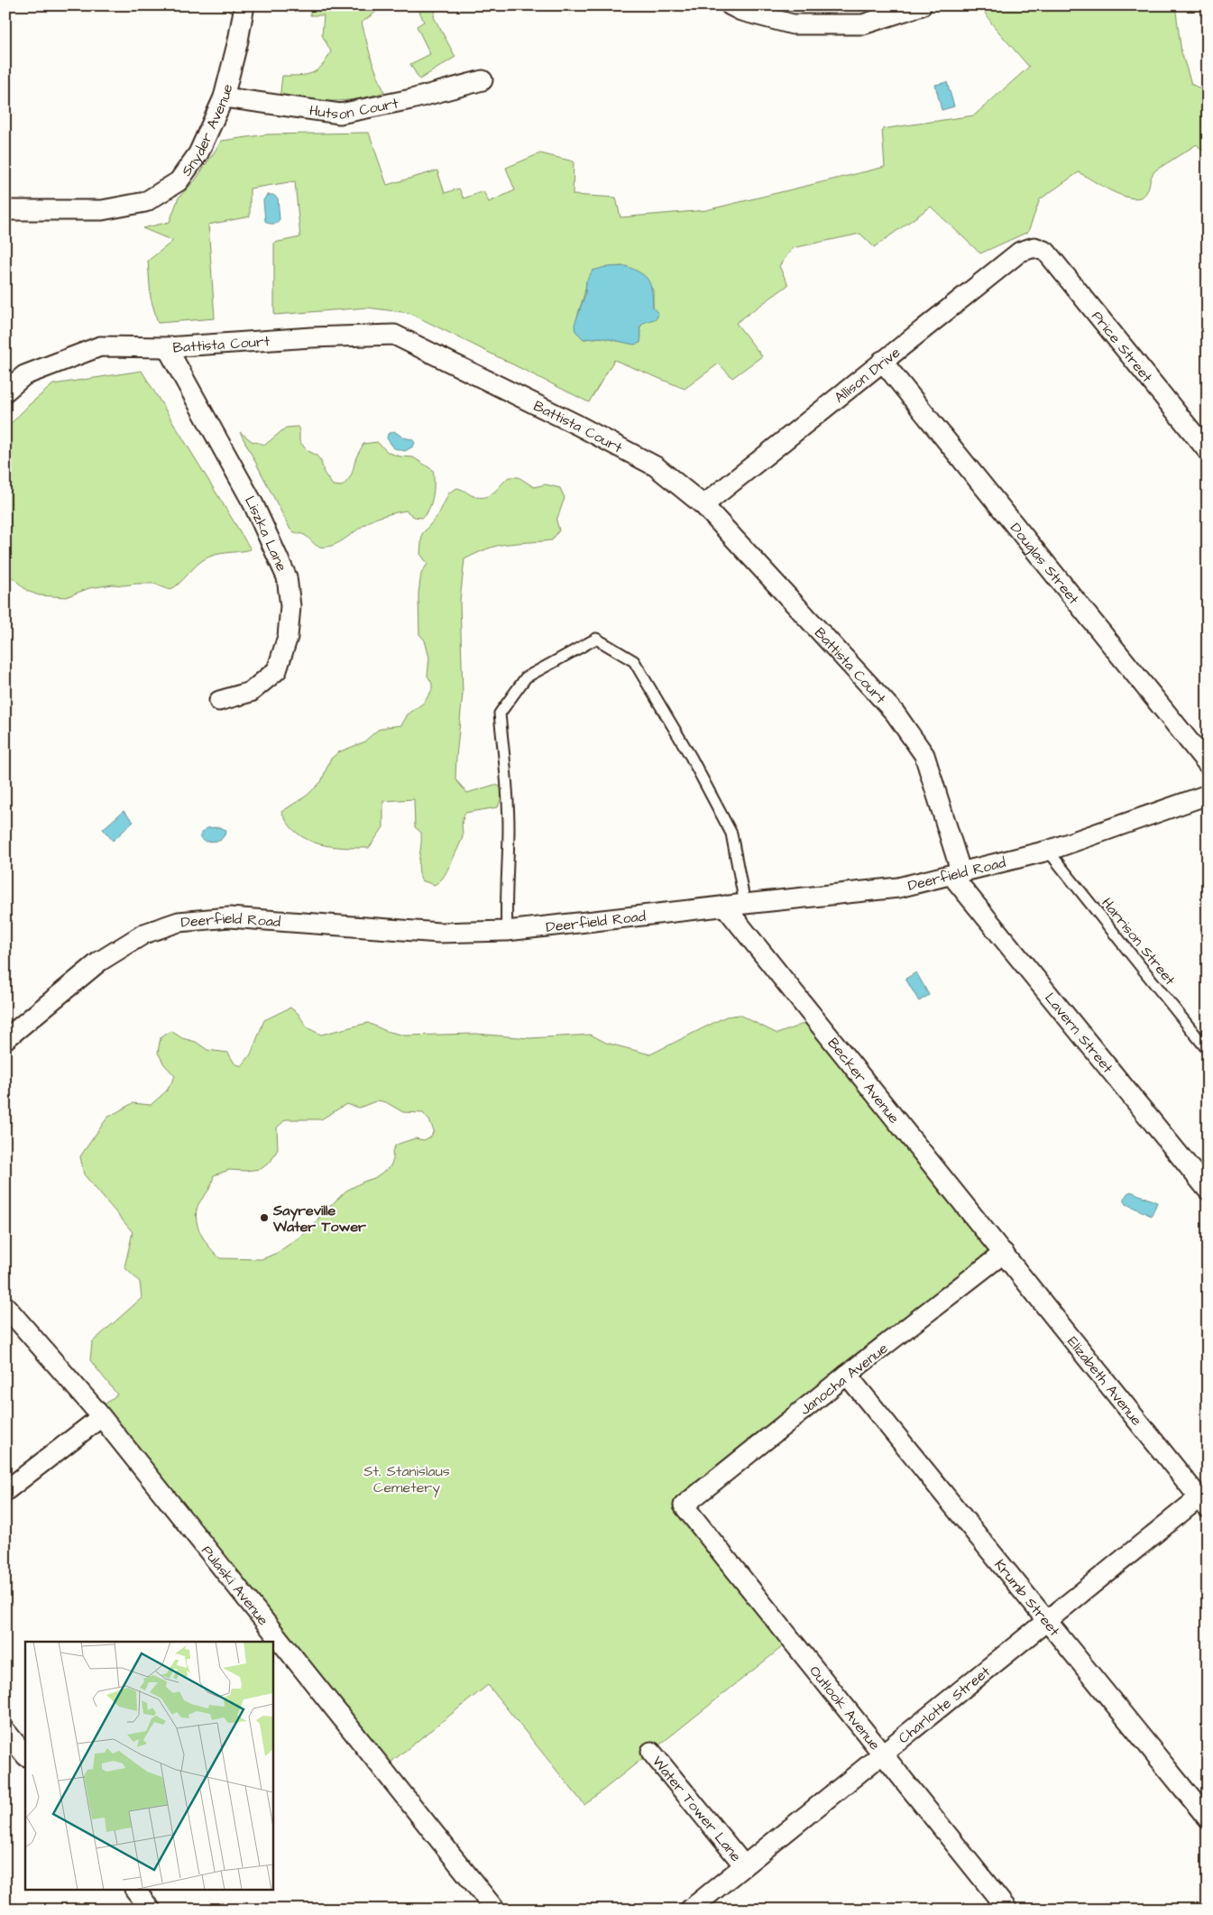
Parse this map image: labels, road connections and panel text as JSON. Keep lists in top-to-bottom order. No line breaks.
{"streets":{"street":["Hutson Court","Snyder Avenue","Battista Court","Price Street","Allison Drive","Liszka Lane","Douglas Street","Deerfield Road","Lavern Street","Becker Avenue","Janocha Avenue","Elizabeth Avenue","Pulaski Avenue","Krumb Street","Charlotte Street","Outlook Avenue","Water Tower Lane"],"lane":["Harrison Street"]},"crossings":[["Hutson Court","Snyder Avenue"],["Battista Court","Allison Drive"],["Battista Court","Liszka Lane"],["Battista Court","Deerfield Road"],["Battista Court","Lavern Street"],["Price Street","Allison Drive"],["Allison Drive","Douglas Street"],["Deerfield Road","Harrison Street"],["Deerfield Road","Lavern Street"],["Deerfield Road","Becker Avenue"],["Becker Avenue","Janocha Avenue"],["Becker Avenue","Elizabeth Avenue"],["Janocha Avenue","Elizabeth Avenue"],["Janocha Avenue","Krumb Street"],["Janocha Avenue","Outlook Avenue"],["Elizabeth Avenue","Charlotte Street"],["Krumb Street","Charlotte Street"],["Charlotte Street","Outlook Avenue"],["Charlotte Street","Water Tower Lane"]],"parks":["St. Stanislaus Cemetery"],"places":["Sayreville Water Tower"]}
